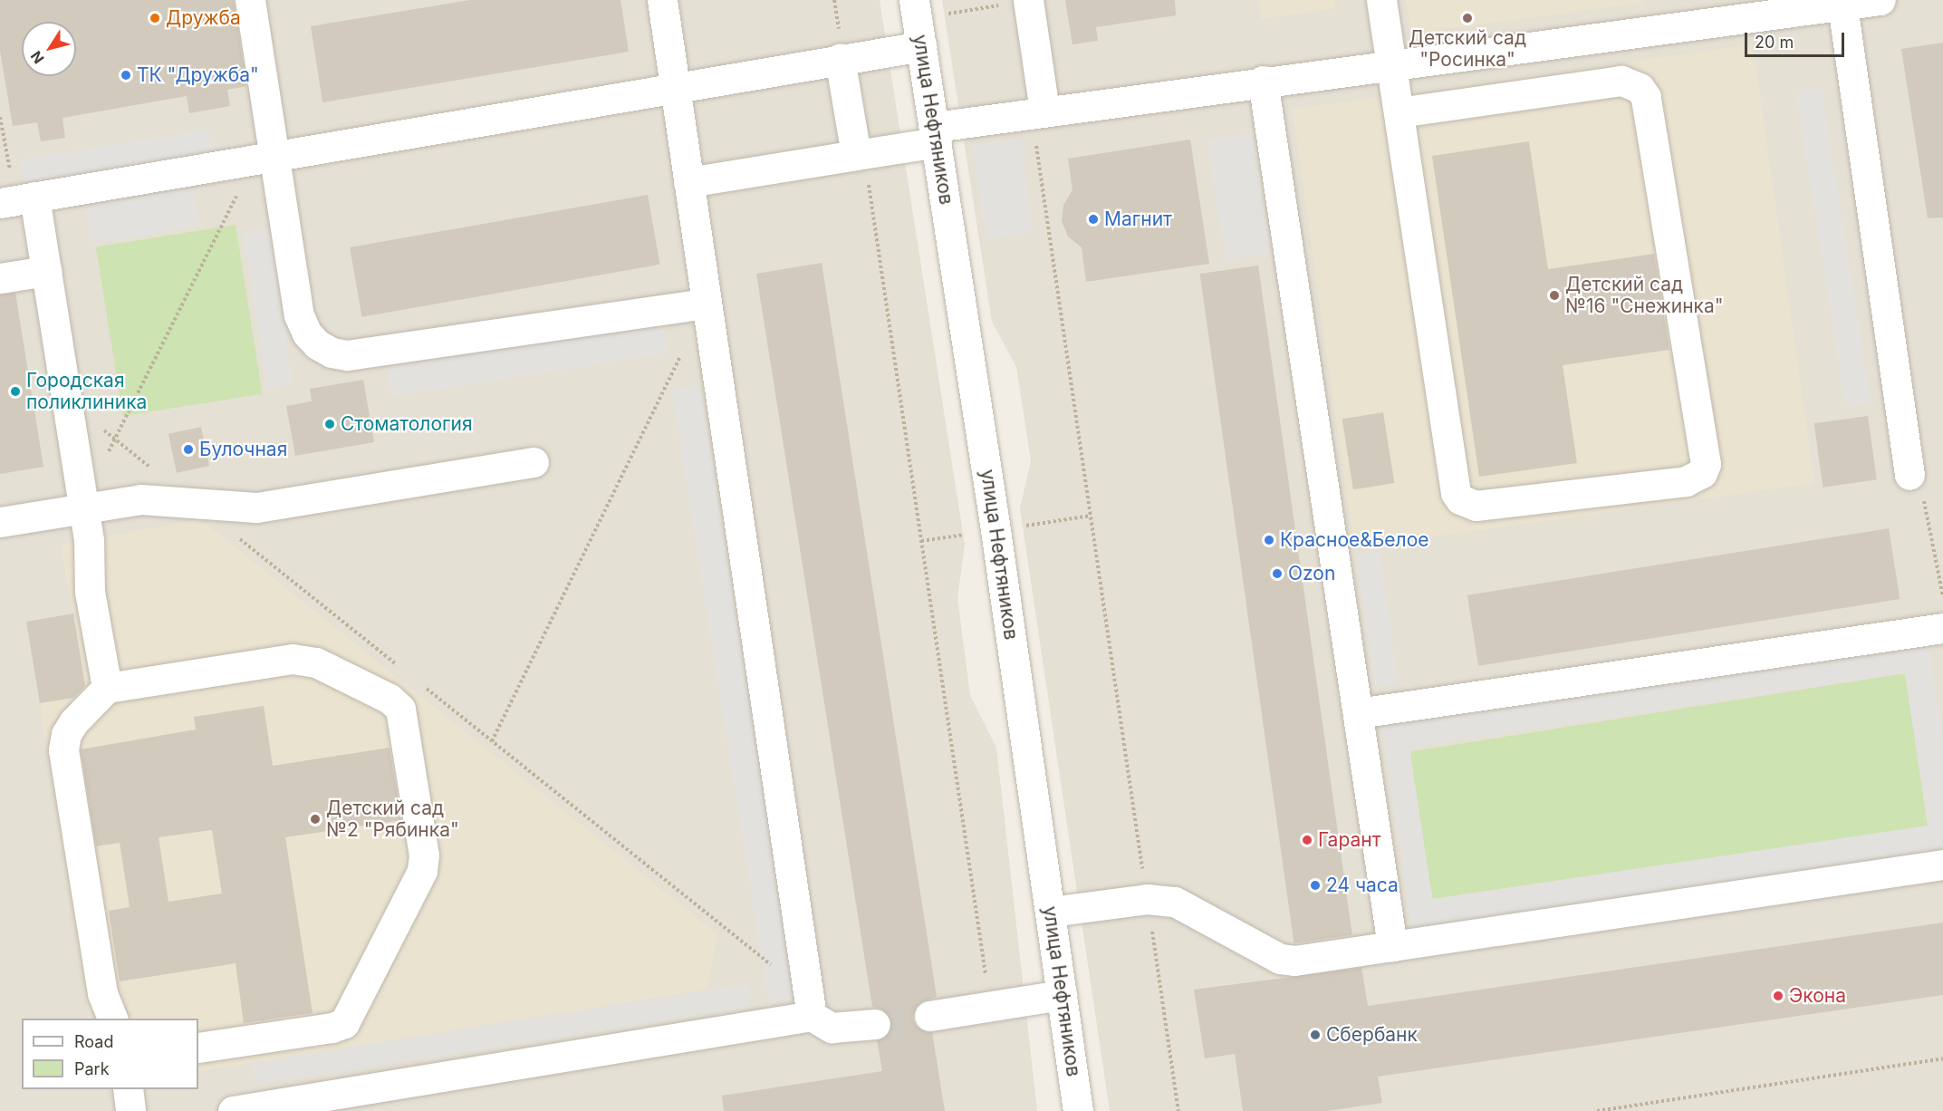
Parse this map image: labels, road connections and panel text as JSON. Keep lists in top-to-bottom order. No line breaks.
{"streets":{"street":["улица Нефтяников"]},"places":["Дружба","Детский сад \"Росинка\"","ТК \"Дружба\"","Магнит","Детский сад №16 \"Снежинка\"","Городская поликлиника","Стоматология","Булочная","Красное&Белое","Ozon","Детский сад №2 \"Рябинка\"","Гарант","24 часа","Экона","Сбербанк"],"legend":["Road","Park"],"scale_bar":"20 m","north":"bottom left"}
